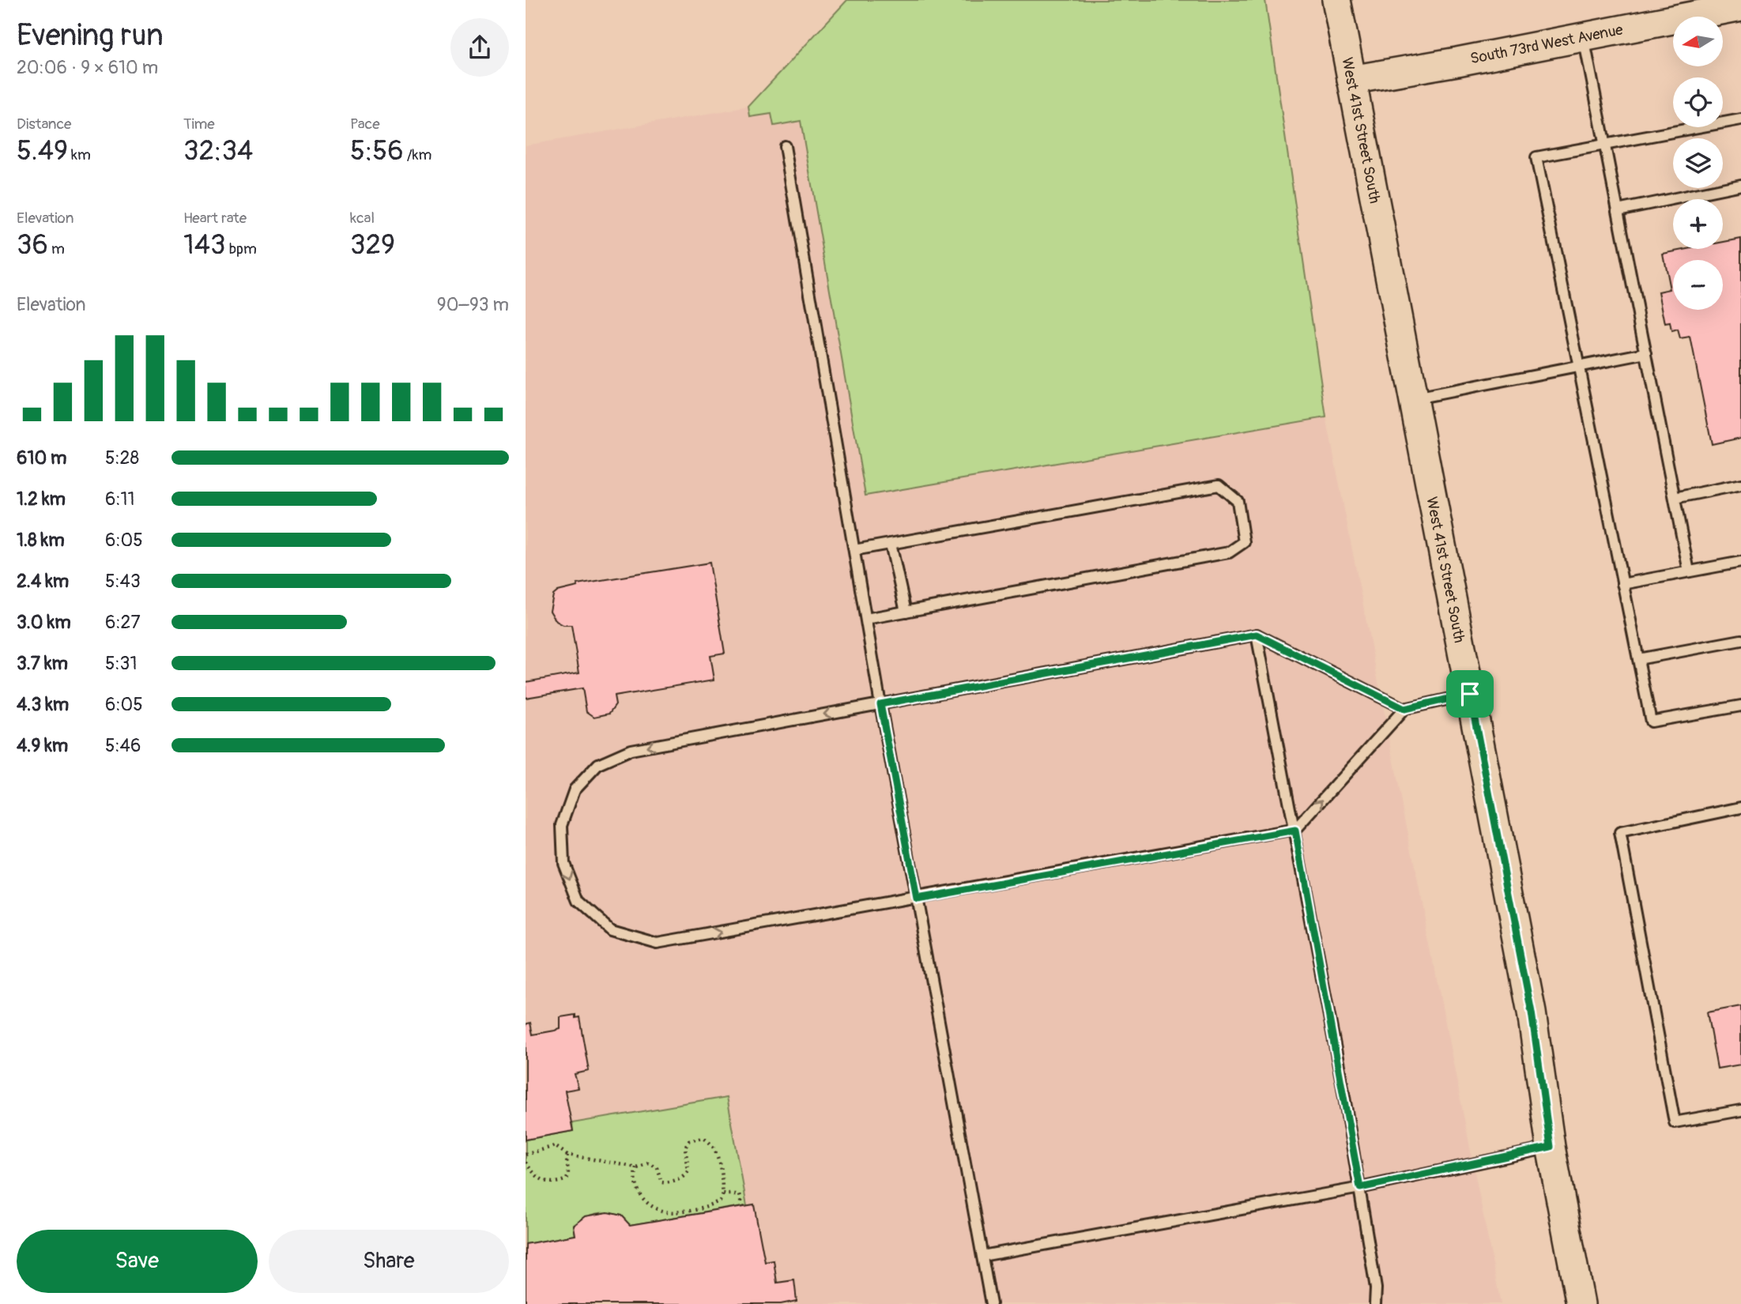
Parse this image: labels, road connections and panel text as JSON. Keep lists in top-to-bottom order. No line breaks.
{"streets":{"main road":["South 73rd West Avenue","West 41st Street South"]},"crossings":[["South 73rd West Avenue","West 41st Street South"]],"north":"left","page":{"heading":["Evening run","20:06 · 9 × 610 m"],"map_buttons":["+","−"],"stats":[["Distance","5.49 km"],["Time","32:34"],["Pace","5:56 /km"],["Elevation","36 m"],["Heart rate","143 bpm"],["kcal","329"]],"chart":["Elevation","90–93 m"],"list":[{"name":"610 m","note":"5:28"},{"name":"1.2 km","note":"6:11"},{"name":"1.8 km","note":"6:05"},{"name":"2.4 km","note":"5:43"},{"name":"3.0 km","note":"6:27"},{"name":"3.7 km","note":"5:31"},{"name":"4.3 km","note":"6:05"},{"name":"4.9 km","note":"5:46"}],"buttons":["Save","Share"]}}
